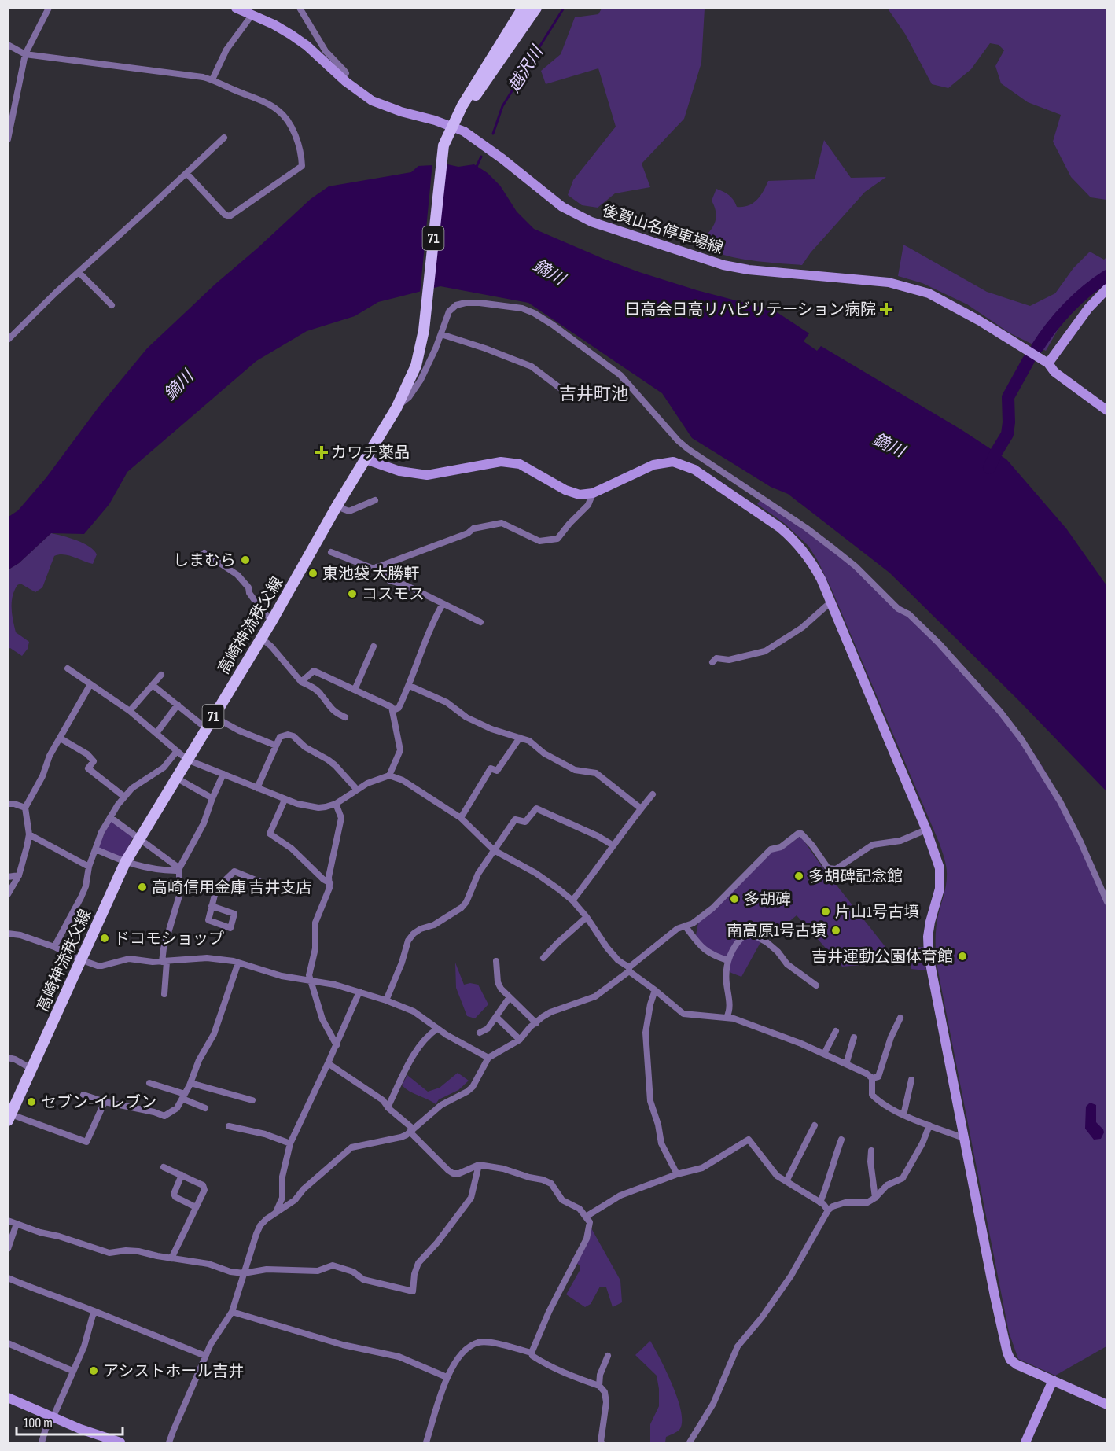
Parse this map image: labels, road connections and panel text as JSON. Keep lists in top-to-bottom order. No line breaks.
{"streets":{"main road":["71","高崎神流秩父線"],"street":["後賀山名停車場線"]},"crossings":[["後賀山名停車場線","高崎神流秩父線"]],"districts":["吉井町池"],"water":["越沢川","鏑川"],"places":{"health":["日高会日高リハビリテーション病院","カワチ薬品"],"other":["しまむら","東池袋 大勝軒","コスモス","多胡碑記念館","高崎信用金庫 吉井支店","多胡碑","片山1号古墳","南高原1号古墳","ドコモショップ","吉井運動公園体育館","セブン-イレブン","アシストホール吉井"]},"scale_bar":"100 m"}
